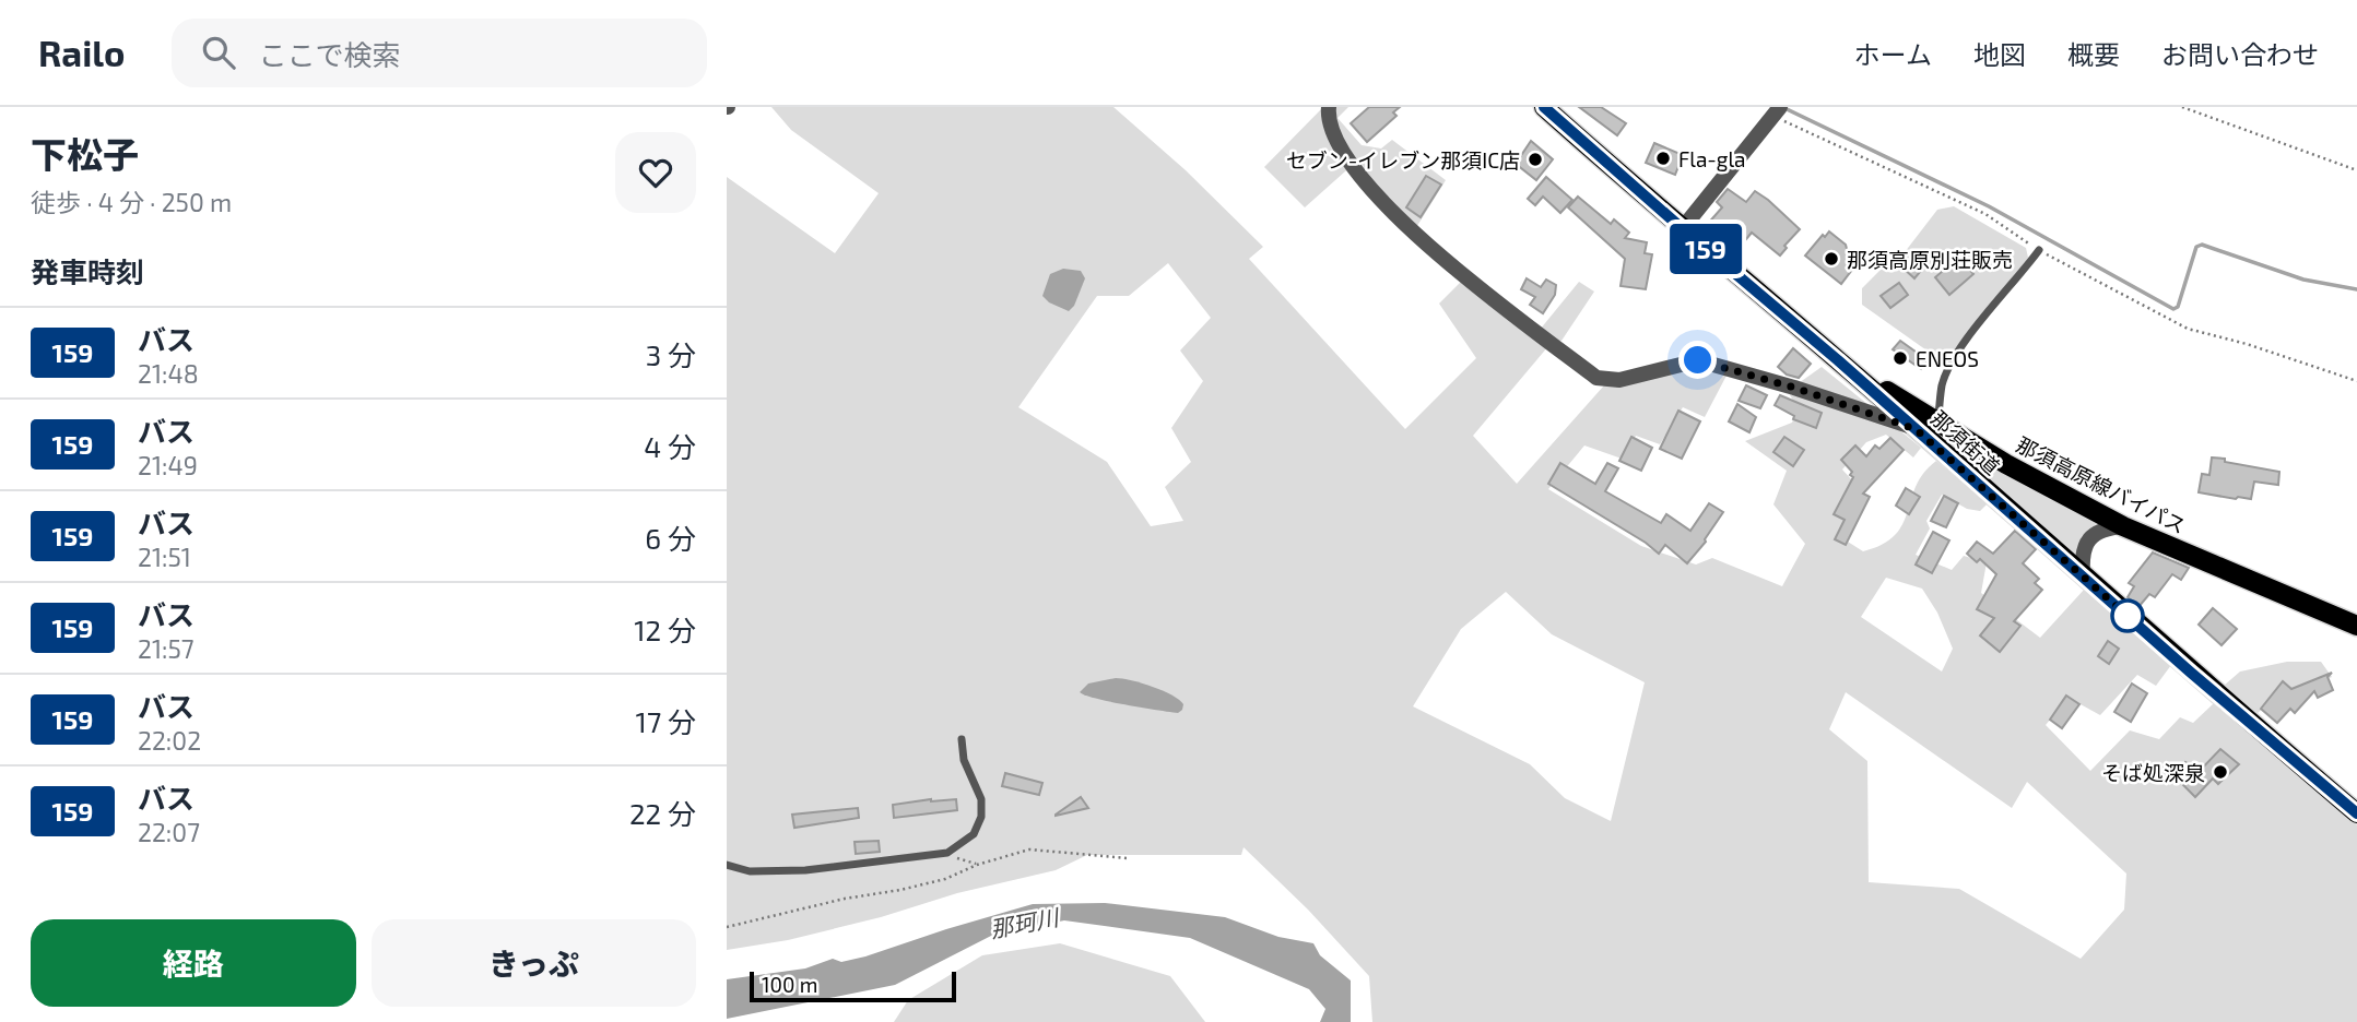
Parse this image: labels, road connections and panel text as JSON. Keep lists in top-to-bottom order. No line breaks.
{"streets":{"main road":["那須街道","那須高原線バイパス"]},"crossings":[["那須街道","那須高原線バイパス"]],"water":["那珂川"],"places":["Fla-gla","セブン-イレブン那須IC店","那須高原別荘販売","ENEOS","そば処深泉"],"lines":["bus line 159"],"scale_bar":"100 m","page":{"header":"Railo","search":"ここで検索","nav":["ホーム","地図","概要","お問い合わせ"],"heading":[["下松子","徒歩 · 4 分 · 250 m"],"発車時刻"],"on_map":"159","list":[{"mark":"159","name":"バス","note":"21:48","value":"3 分"},{"mark":"159","name":"バス","note":"21:49","value":"4 分"},{"mark":"159","name":"バス","note":"21:51","value":"6 分"},{"mark":"159","name":"バス","note":"21:57","value":"12 分"},{"mark":"159","name":"バス","note":"22:02","value":"17 分"},{"mark":"159","name":"バス","note":"22:07","value":"22 分"}],"buttons":["経路","きっぷ"],"scale":"100 m"}}
